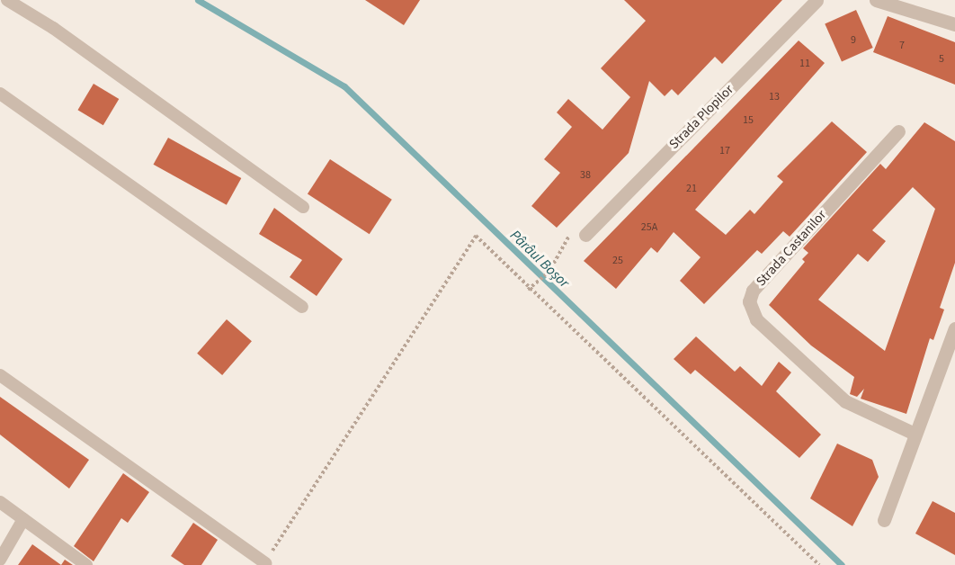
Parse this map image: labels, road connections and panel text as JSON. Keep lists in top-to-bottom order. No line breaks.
{"streets":{"street":["Strada Plopilor","Strada Castanilor"]},"water":["Pârâul Boșor"],"house_numbers":["9","7","5","11","13","15","17","38","21","25A","25"]}
